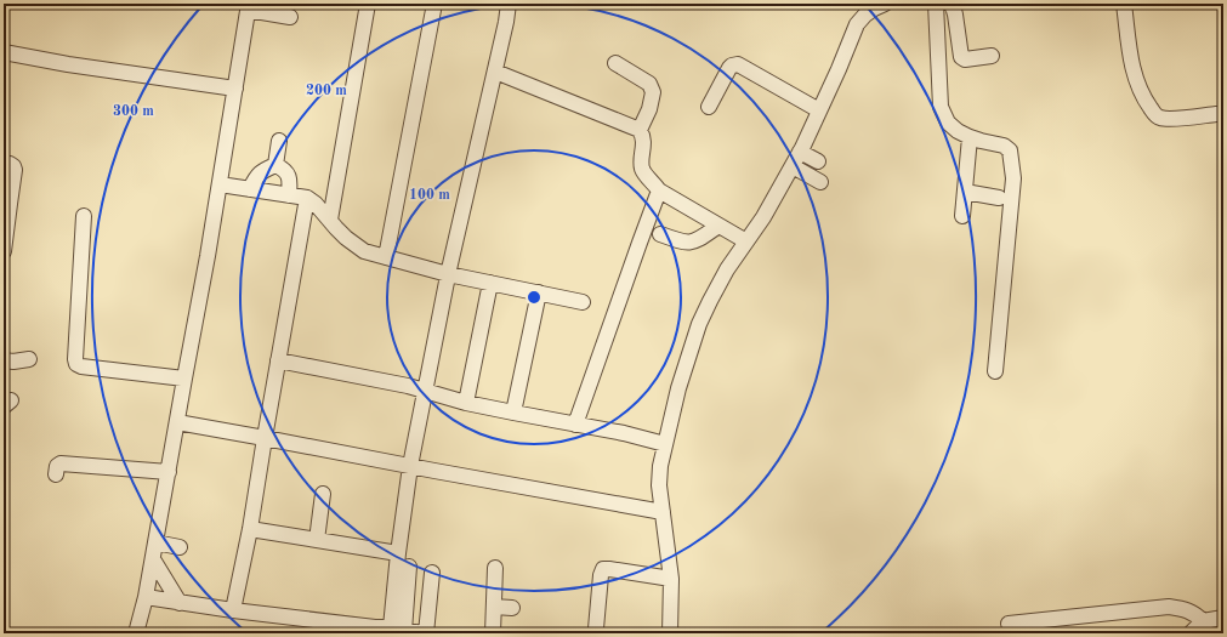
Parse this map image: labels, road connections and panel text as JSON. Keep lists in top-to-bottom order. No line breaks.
{"rings":["200 m","300 m","100 m"]}
